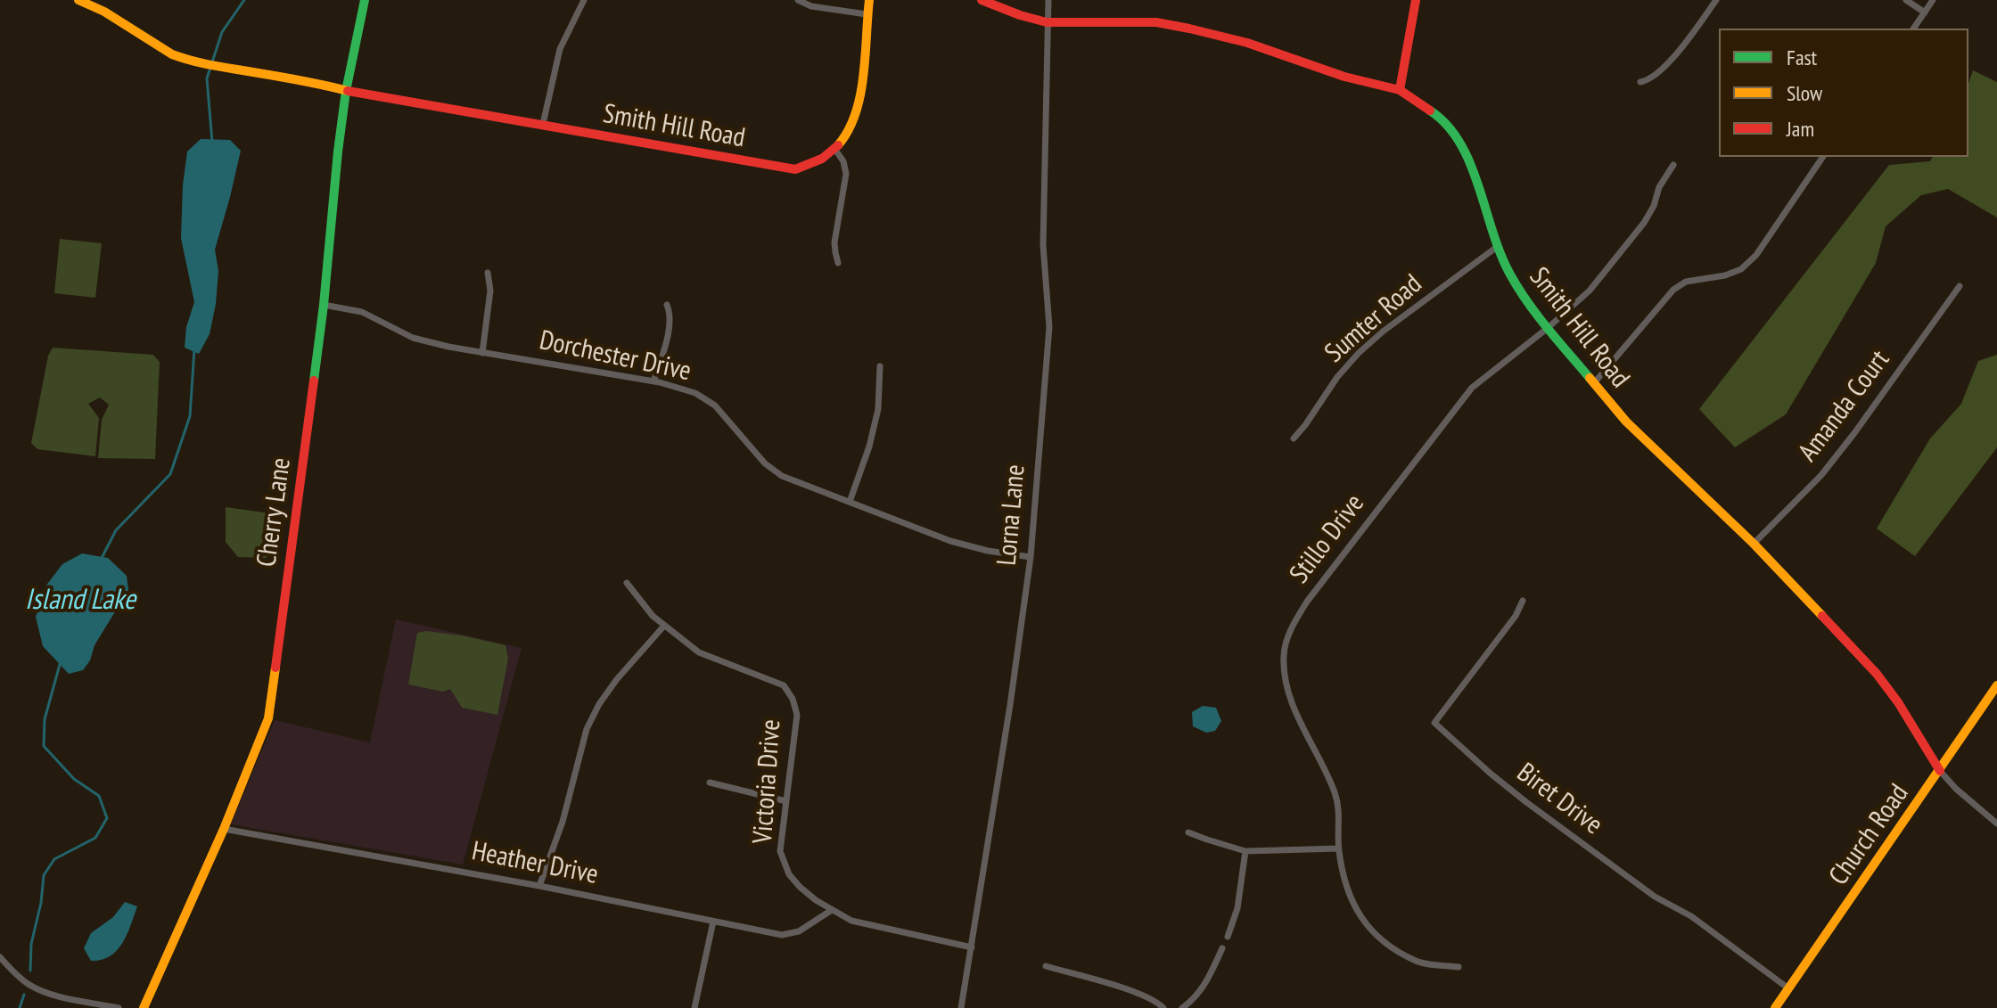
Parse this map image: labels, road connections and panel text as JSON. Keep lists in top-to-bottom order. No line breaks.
{"streets":{"street":["Smith Hill Road","Sumter Road","Dorchester Drive","Amanda Court","Cherry Lane","Lorna Lane","Stillo Drive","Victoria Drive","Biret Drive","Church Road","Heather Drive"]},"crossings":[["Smith Hill Road","Sumter Road"],["Smith Hill Road","Amanda Court"],["Smith Hill Road","Cherry Lane"],["Smith Hill Road","Lorna Lane"],["Smith Hill Road","Stillo Drive"],["Smith Hill Road","Church Road"],["Dorchester Drive","Cherry Lane"],["Dorchester Drive","Lorna Lane"],["Cherry Lane","Heather Drive"],["Lorna Lane","Victoria Drive"],["Victoria Drive","Heather Drive"],["Biret Drive","Church Road"]],"water":["Island Lake"],"legend":["Fast","Slow","Jam"]}
